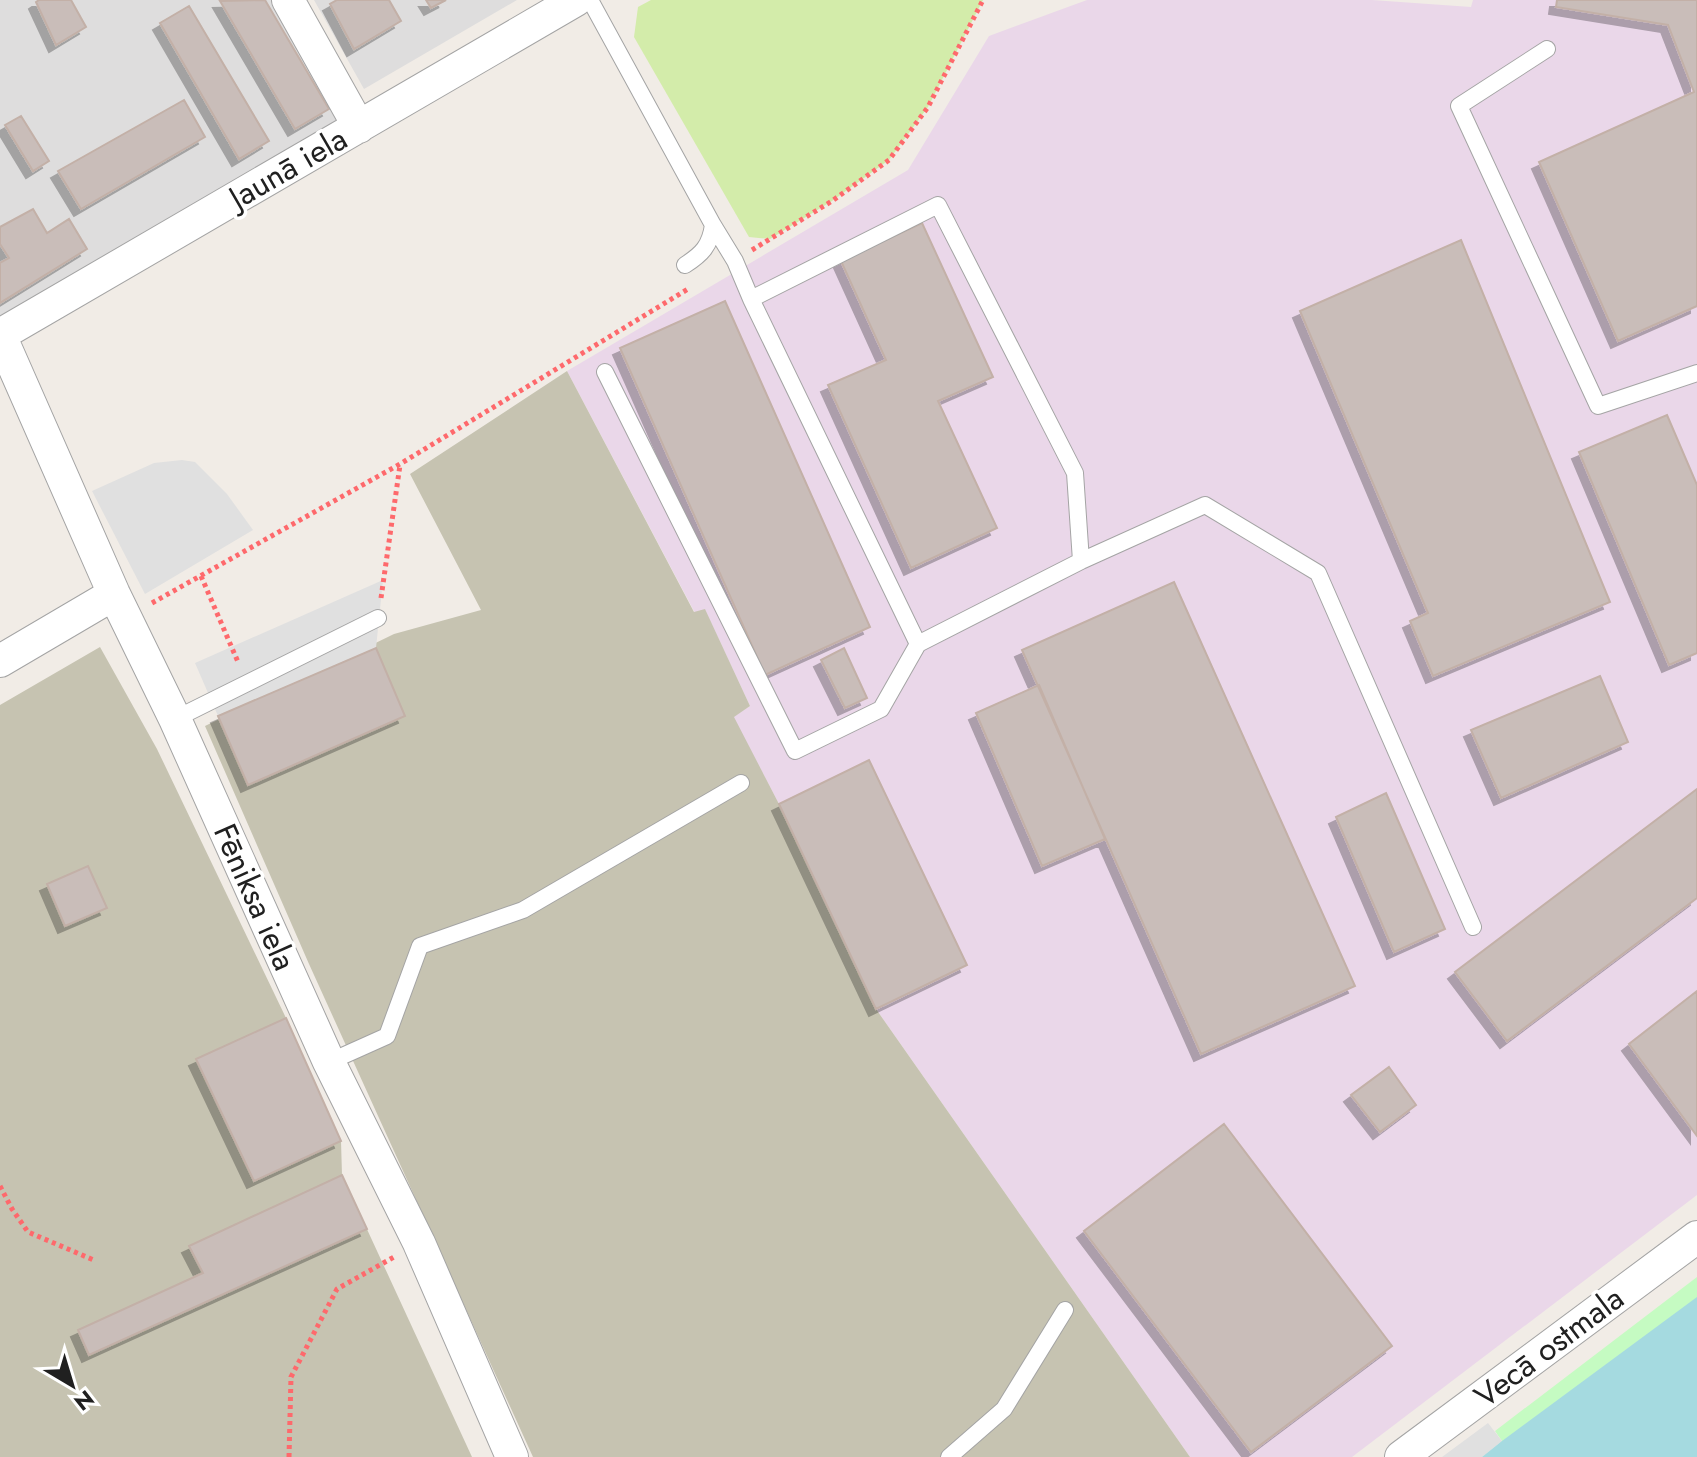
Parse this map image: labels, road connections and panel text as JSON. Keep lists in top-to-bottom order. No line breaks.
{"streets":{"street":["Jaunā iela","Fēniksa iela","Vecā ostmala"]},"crossings":[["Jaunā iela","Fēniksa iela"]],"north":"bottom right"}
